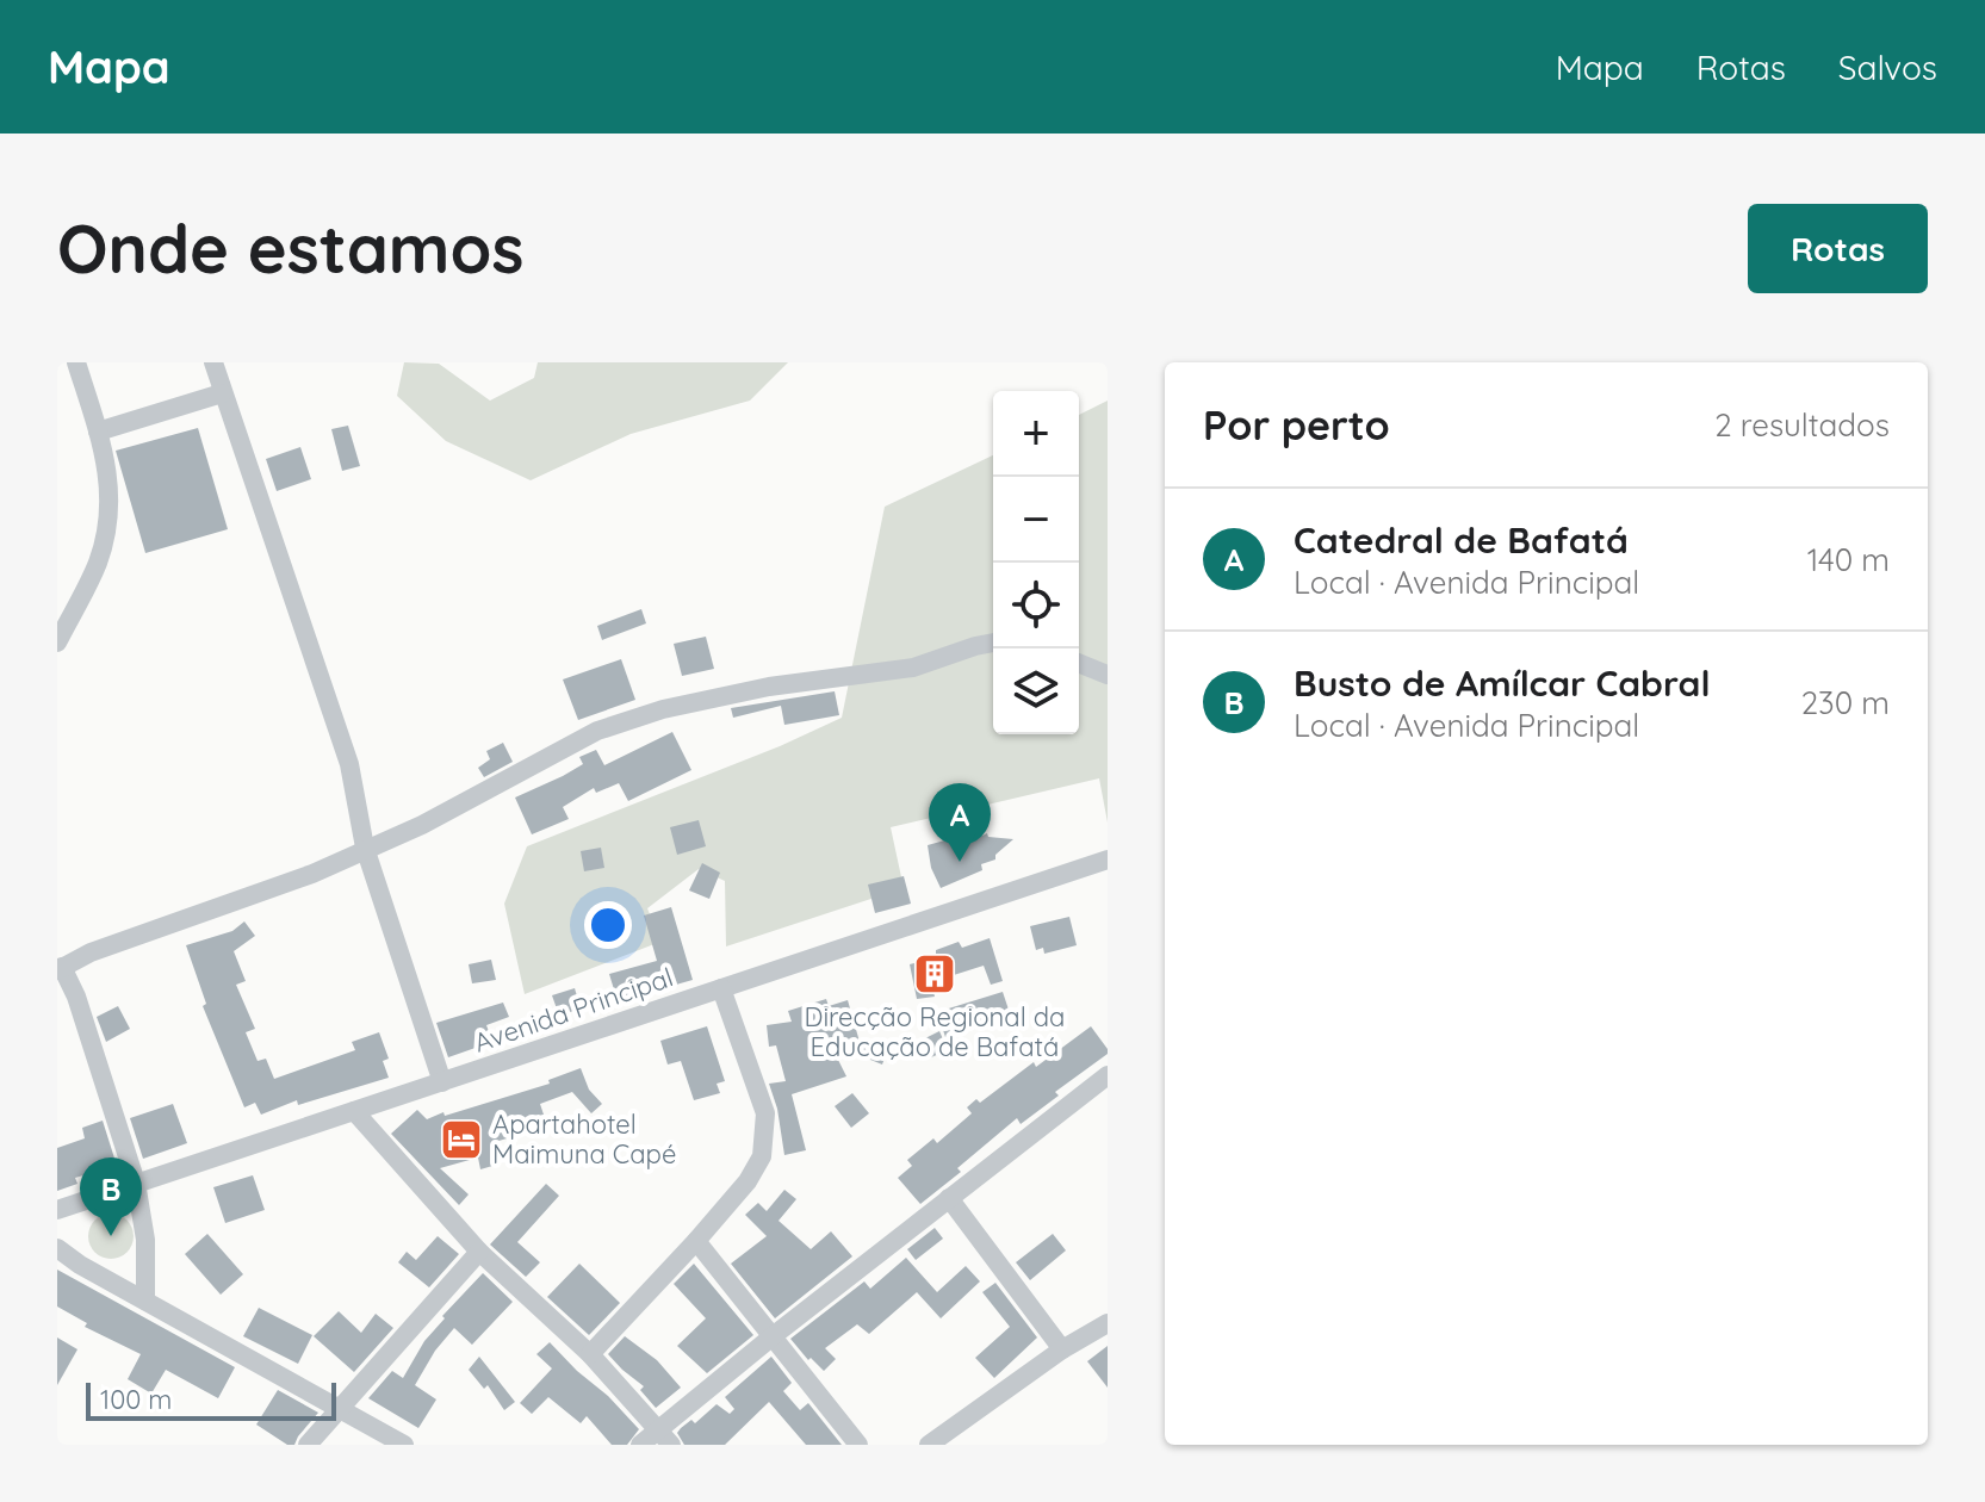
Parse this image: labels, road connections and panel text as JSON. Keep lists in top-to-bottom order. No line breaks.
{"streets":{"street":["Avenida Principal"]},"places":{"building":["Direcção Regional da Educação de Bafatá"],"hotel":["Apartahotel Maimuna Capé"]},"scale_bar":"100 m","page":{"header":"Mapa","nav":["Mapa","Rotas","Salvos"],"buttons":"Rotas","title":"Onde estamos","heading":["Por perto","2 resultados"],"map_buttons":["+","−"],"list":[{"mark":"A","name":"Catedral de Bafatá","note":"Local · Avenida Principal","value":"140 m"},{"mark":"B","name":"Busto de Amílcar Cabral","note":"Local · Avenida Principal","value":"230 m"}],"pins":["A","B"],"scale":"100 m"}}
